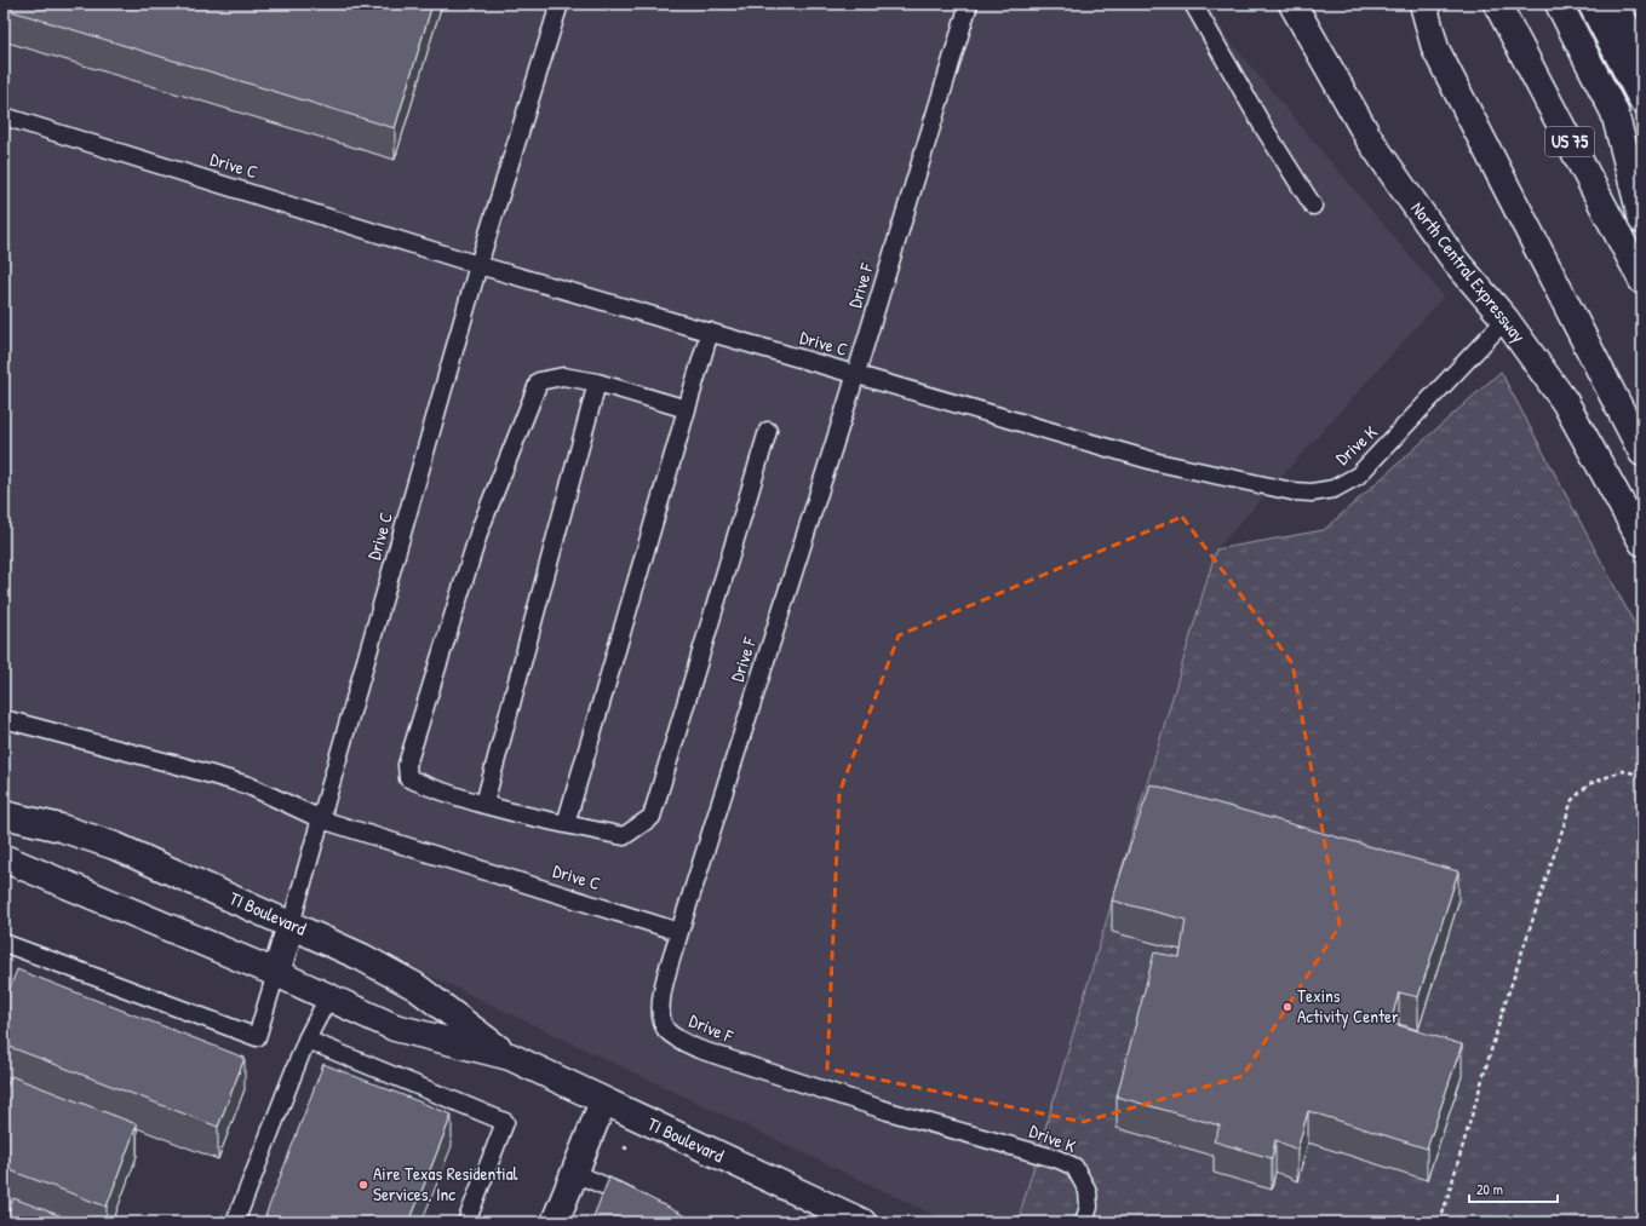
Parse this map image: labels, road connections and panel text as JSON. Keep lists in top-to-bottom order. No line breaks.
{"streets":{"main road":["US 75","North Central Expressway","TI Boulevard"],"lane":["Drive C","Drive F","Drive K"]},"crossings":[["Drive C","Drive F"],["Drive C","Drive K"],["Drive C","TI Boulevard"],["North Central Expressway","Drive K"],["Drive F","Drive K"]],"places":["Texins Activity Center","Aire Texas Residential Services, Inc"],"scale_bar":"20 m"}
